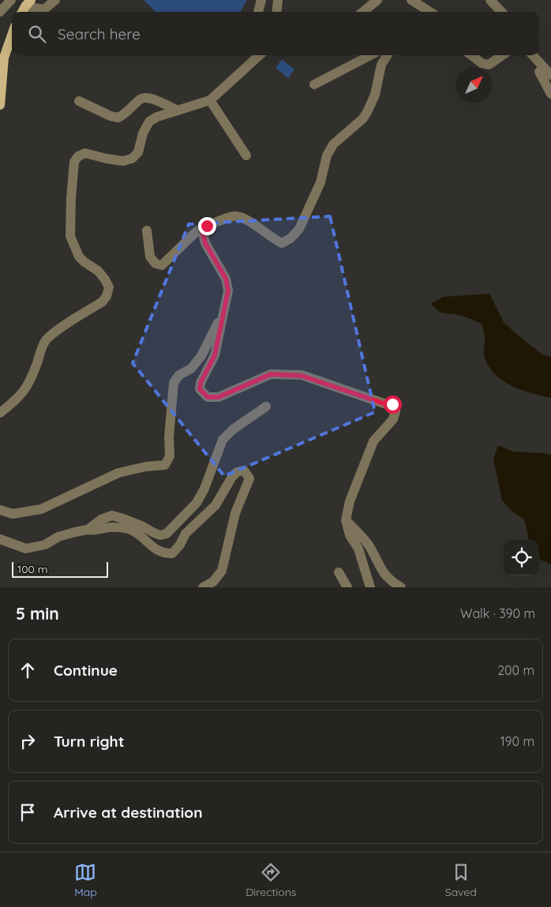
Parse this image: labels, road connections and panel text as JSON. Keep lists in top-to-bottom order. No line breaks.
{"scale_bar":"100 m","north":"top right","page":{"search":"Search here","scale":"100 m","heading":["5 min","Walk · 390 m"],"list":[["Continue","200 m"],["Turn right","190 m"],"Arrive at destination"],"nav":["Map","Directions","Saved"]}}
